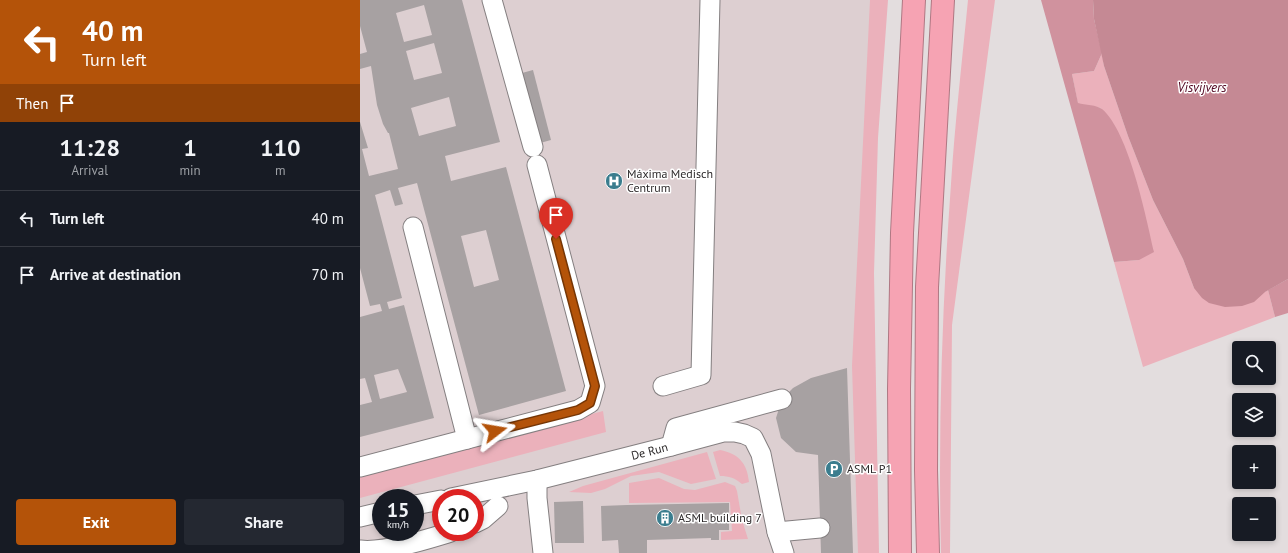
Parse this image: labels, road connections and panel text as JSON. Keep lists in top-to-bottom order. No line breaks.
{"streets":{"lane":["De Run"]},"water":["Visvijvers"],"places":{"hospital":["Máxima Medisch Centrum"],"parking":["ASML P1"],"building":["ASML building 7"]},"page":{"turn":["40 m","Turn left"],"then":"Then","eta":["11:28","Arrival","1","min","110","m"],"list":[{"name":"Turn left","value":"40 m"},{"name":"Arrive at destination","value":"70 m"}],"map_buttons":["+","−"],"speed":"15 km/h","limit":"20","buttons":["Exit","Share"]}}
